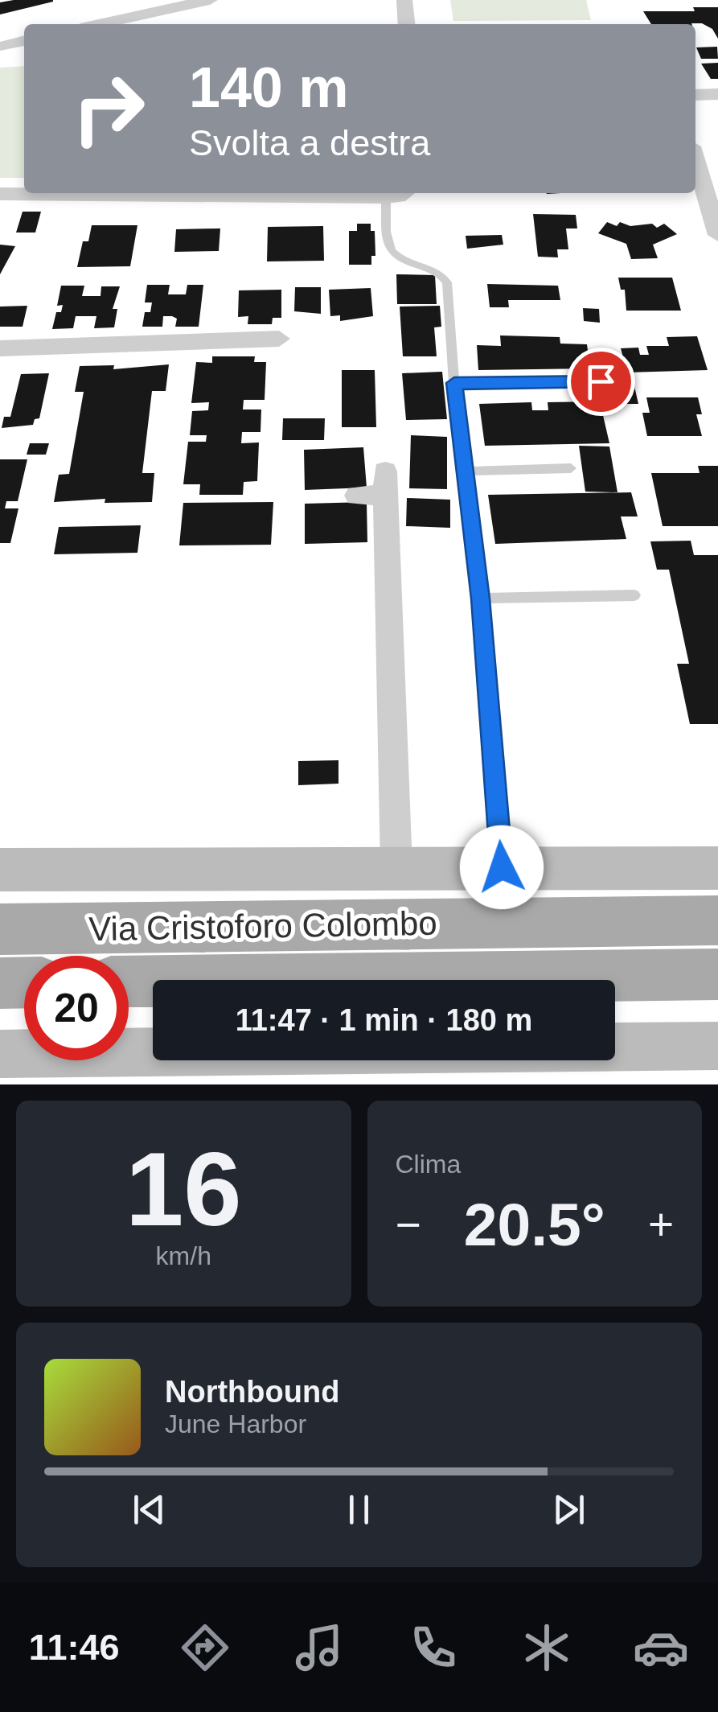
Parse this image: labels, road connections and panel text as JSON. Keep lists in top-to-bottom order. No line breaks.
{"streets":{"main road":["Via Cristoforo Colombo"]},"page":{"turn":["140 m","Svolta a destra"],"limit":"20","trip":"11:47 · 1 min · 180 m","tile":[["16","km/h"],"Clima"],"heat":["−","20.5°","+"],"song":["Northbound","June Harbor"],"tabs":"11:46"}}
